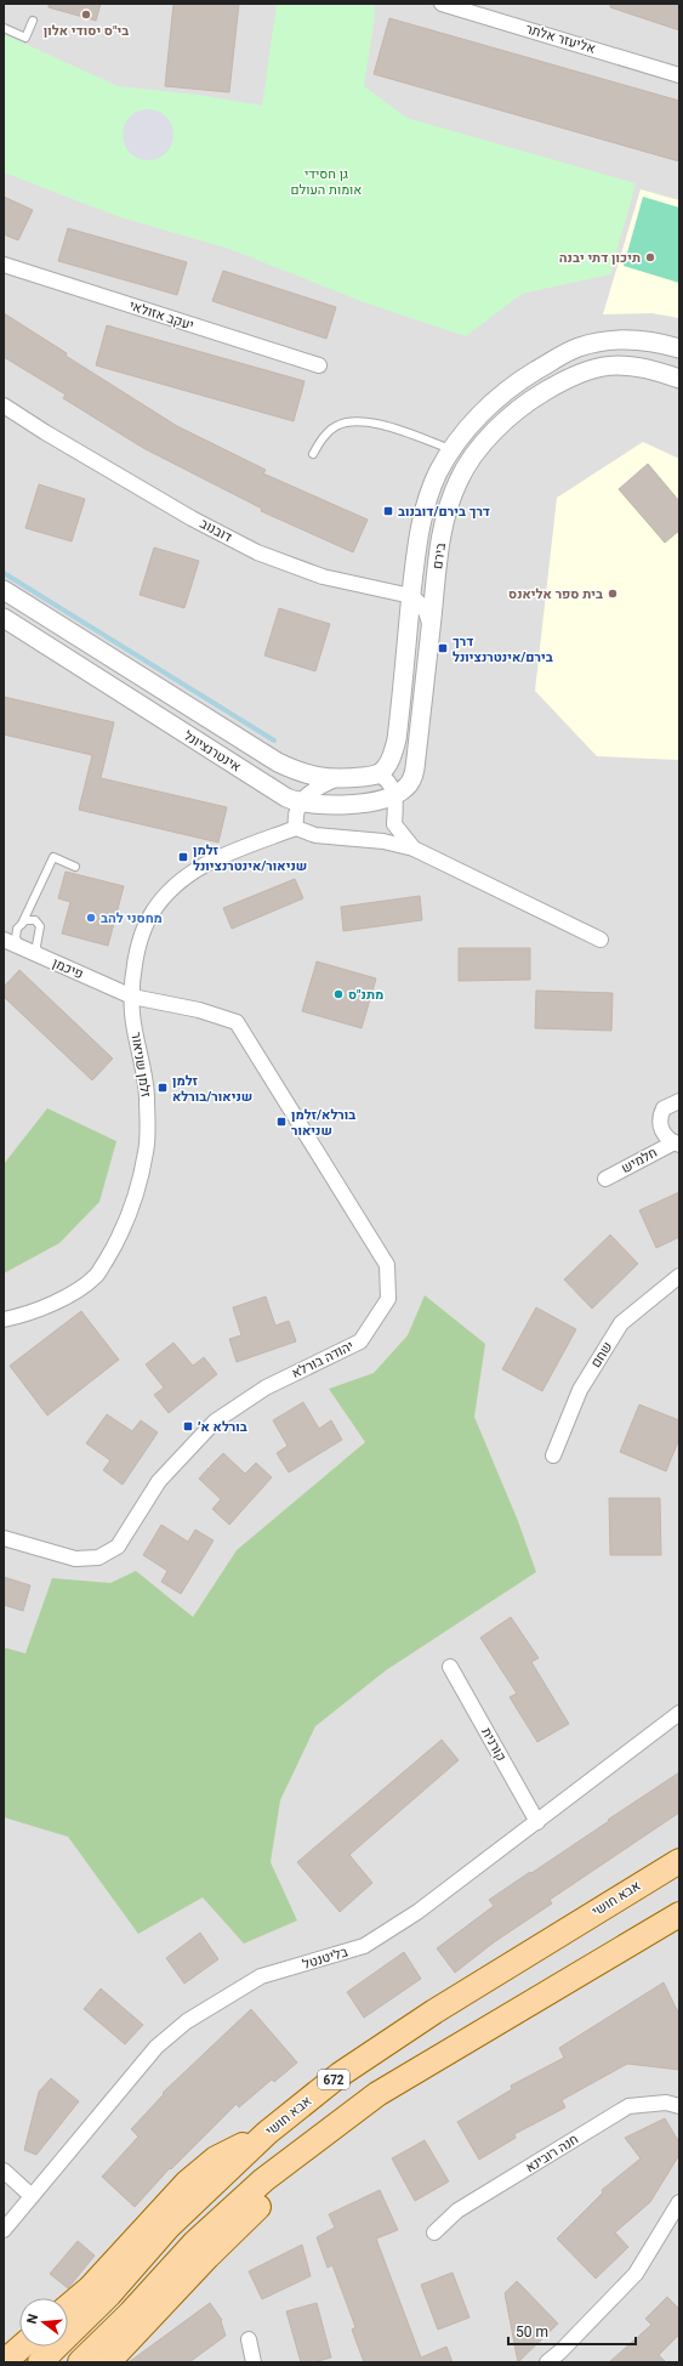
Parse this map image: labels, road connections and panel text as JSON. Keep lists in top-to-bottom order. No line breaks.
{"streets":{"main road":["אבא חושי","672"],"street":["אליעזר אלתר","יעקב אזולאי","דובנוב","בירם","אינטרנציונל","פיכמן","זלמן שניאור","חלמיש","שחם","יהודה בורלא","קורנית","בליטנטל","חנה רובינא"]},"crossings":[["דובנוב","בירם"],["בירם","אינטרנציונל"],["פיכמן","זלמן שניאור"],["פיכמן","יהודה בורלא"],["זלמן שניאור","יהודה בורלא"],["קורנית","בליטנטל"]],"parks":["גן חסידי אומות העולם"],"places":{"other":["בי\"ס יסודי אלון","תיכון דתי יבנה","בית ספר אליאנס","מחסני להב","מתנ\"ס"],"transit":["דרך בירם/דובנוב","דרך בירם/אינטרנציונל","זלמן שניאור/אינטרנציונל","זלמן שניאור/בורלא","בורלא/זלמן שניאור","בורלא א׳"]},"scale_bar":"50 m","north":"left"}
